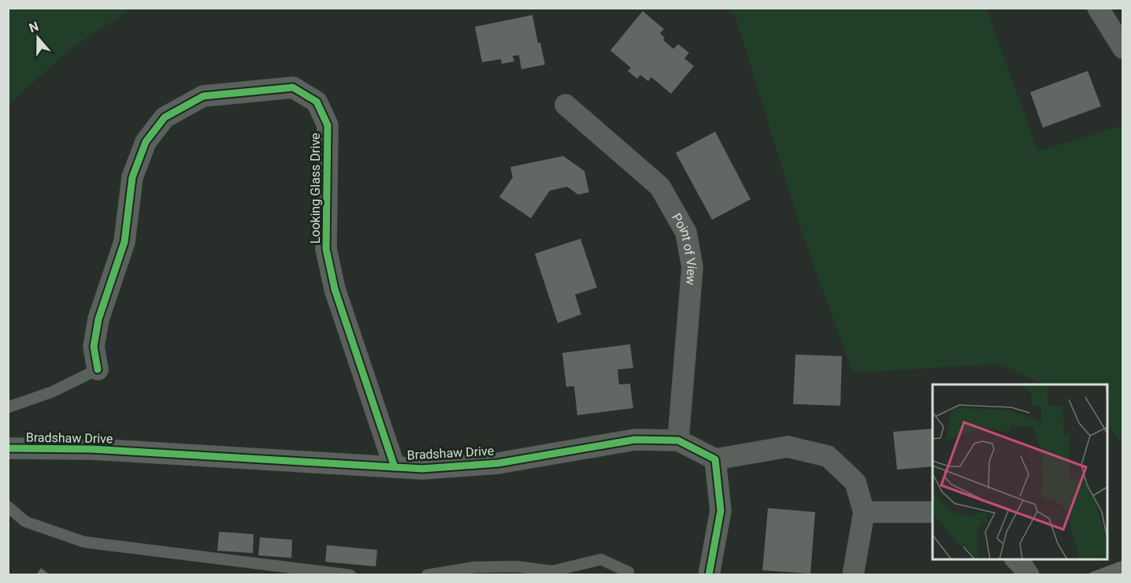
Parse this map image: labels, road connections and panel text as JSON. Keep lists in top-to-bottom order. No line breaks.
{"streets":{"street":["Looking Glass Drive","Point of View","Bradshaw Drive"]},"crossings":[["Looking Glass Drive","Bradshaw Drive"],["Point of View","Bradshaw Drive"]],"north":"top"}
